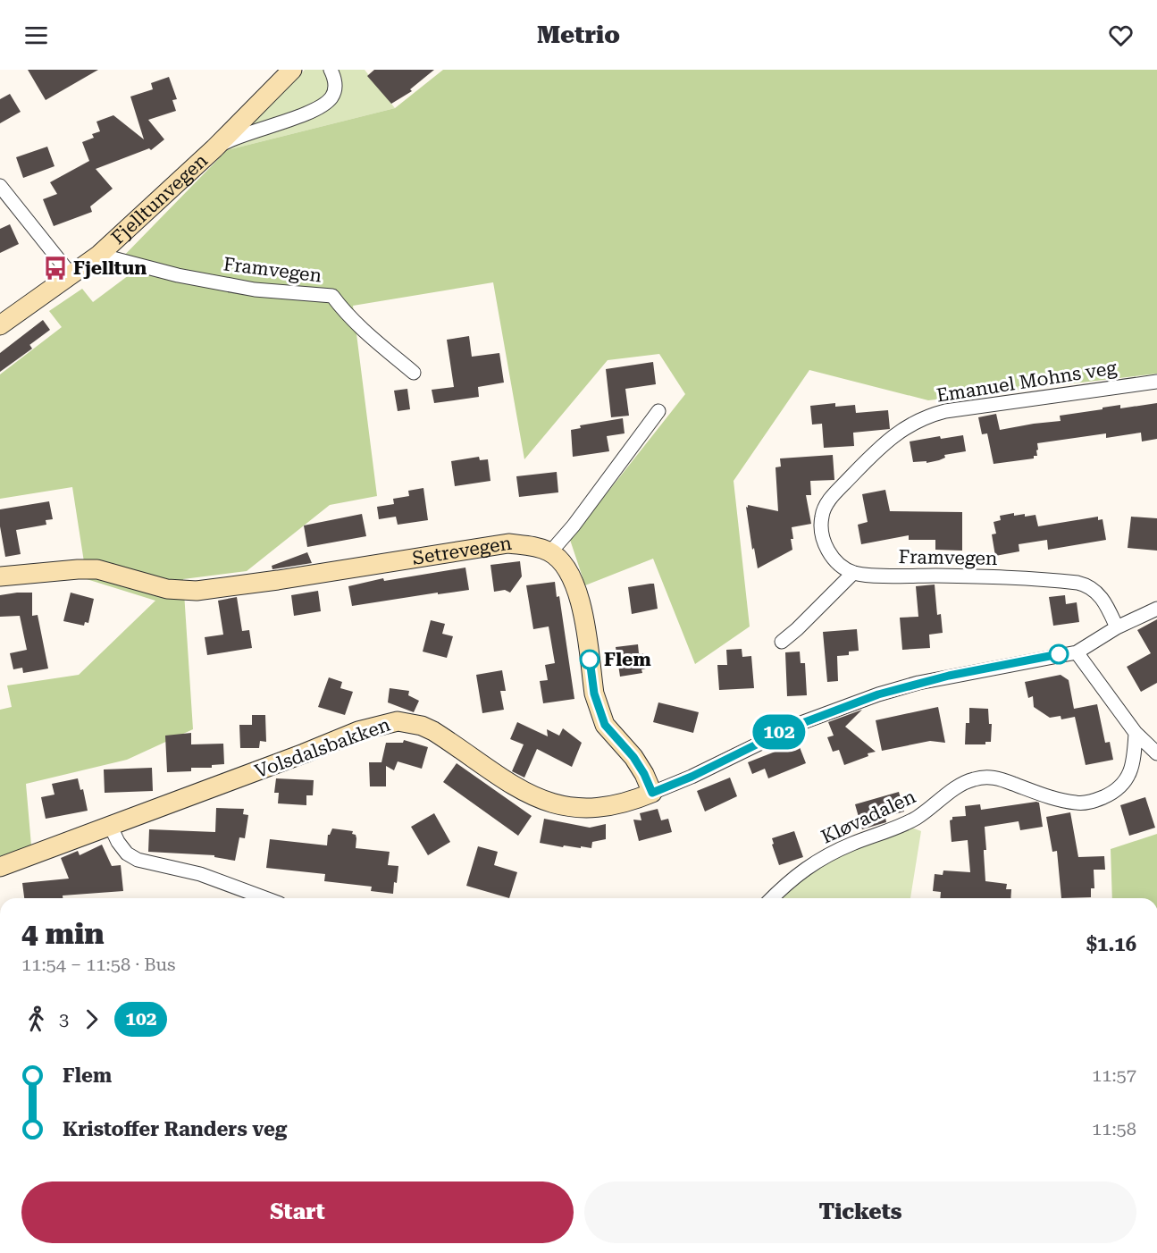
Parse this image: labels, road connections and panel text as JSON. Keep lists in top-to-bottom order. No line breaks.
{"streets":{"street":["Fjelltunvegen","Framvegen","Emanuel Mohns veg","Setrevegen","Volsdalsbakken","Kløvadalen"]},"crossings":[["Fjelltunvegen","Framvegen"],["Framvegen","Emanuel Mohns veg"],["Framvegen","Volsdalsbakken"],["Setrevegen","Volsdalsbakken"]],"places":{"bus stop":["Fjelltun"],"other":["Flem"]},"lines":["bus line 102"],"page":{"header":"Metrio","on_map":"102","heading":["4 min","11:54 – 11:58 · Bus","$1.16"],"legs":["3","102"],"list":[{"name":"Flem","value":"11:57"},{"name":"Kristoffer Randers veg","value":"11:58"}],"buttons":["Start","Tickets"]}}
